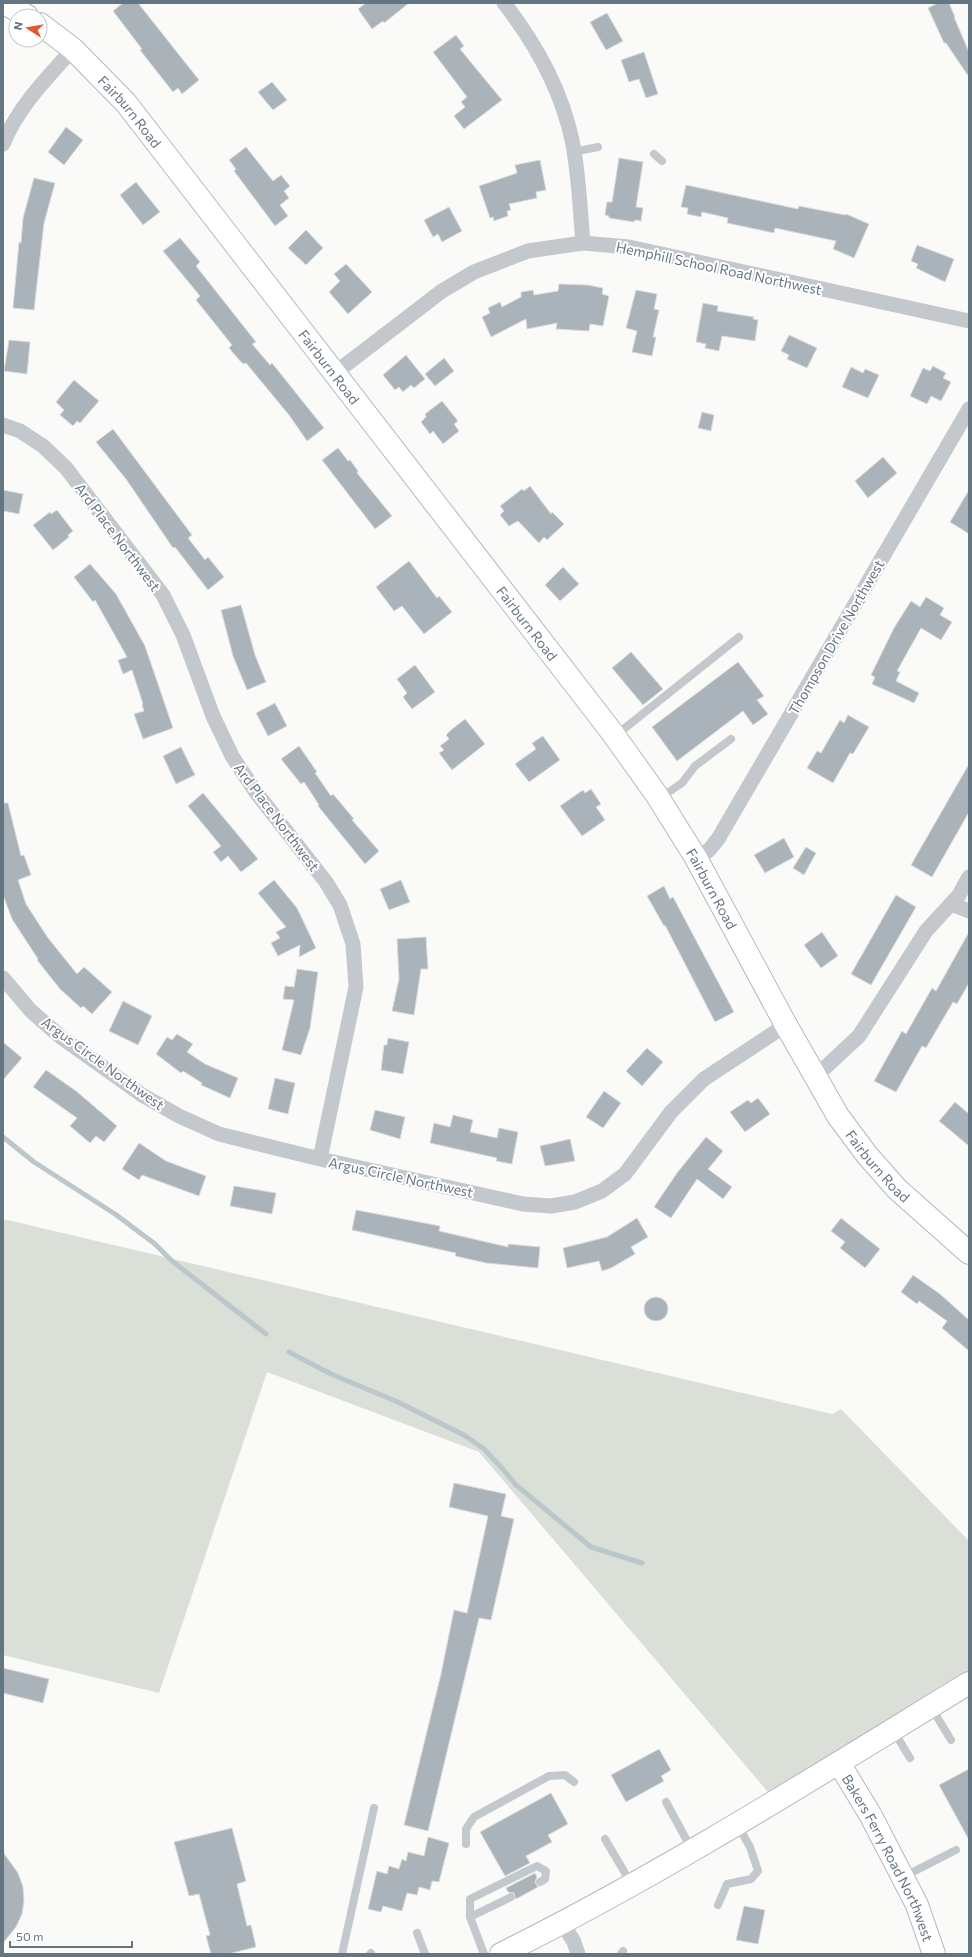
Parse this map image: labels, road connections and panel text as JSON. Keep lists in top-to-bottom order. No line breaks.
{"streets":{"street":["Fairburn Road","Hemphill School Road Northwest","Ard Place Northwest","Thompson Drive Northwest","Argus Circle Northwest","Bakers Ferry Road Northwest"]},"crossings":[["Fairburn Road","Hemphill School Road Northwest"],["Fairburn Road","Thompson Drive Northwest"],["Fairburn Road","Argus Circle Northwest"],["Ard Place Northwest","Argus Circle Northwest"]],"scale_bar":"50 m","north":"left"}
